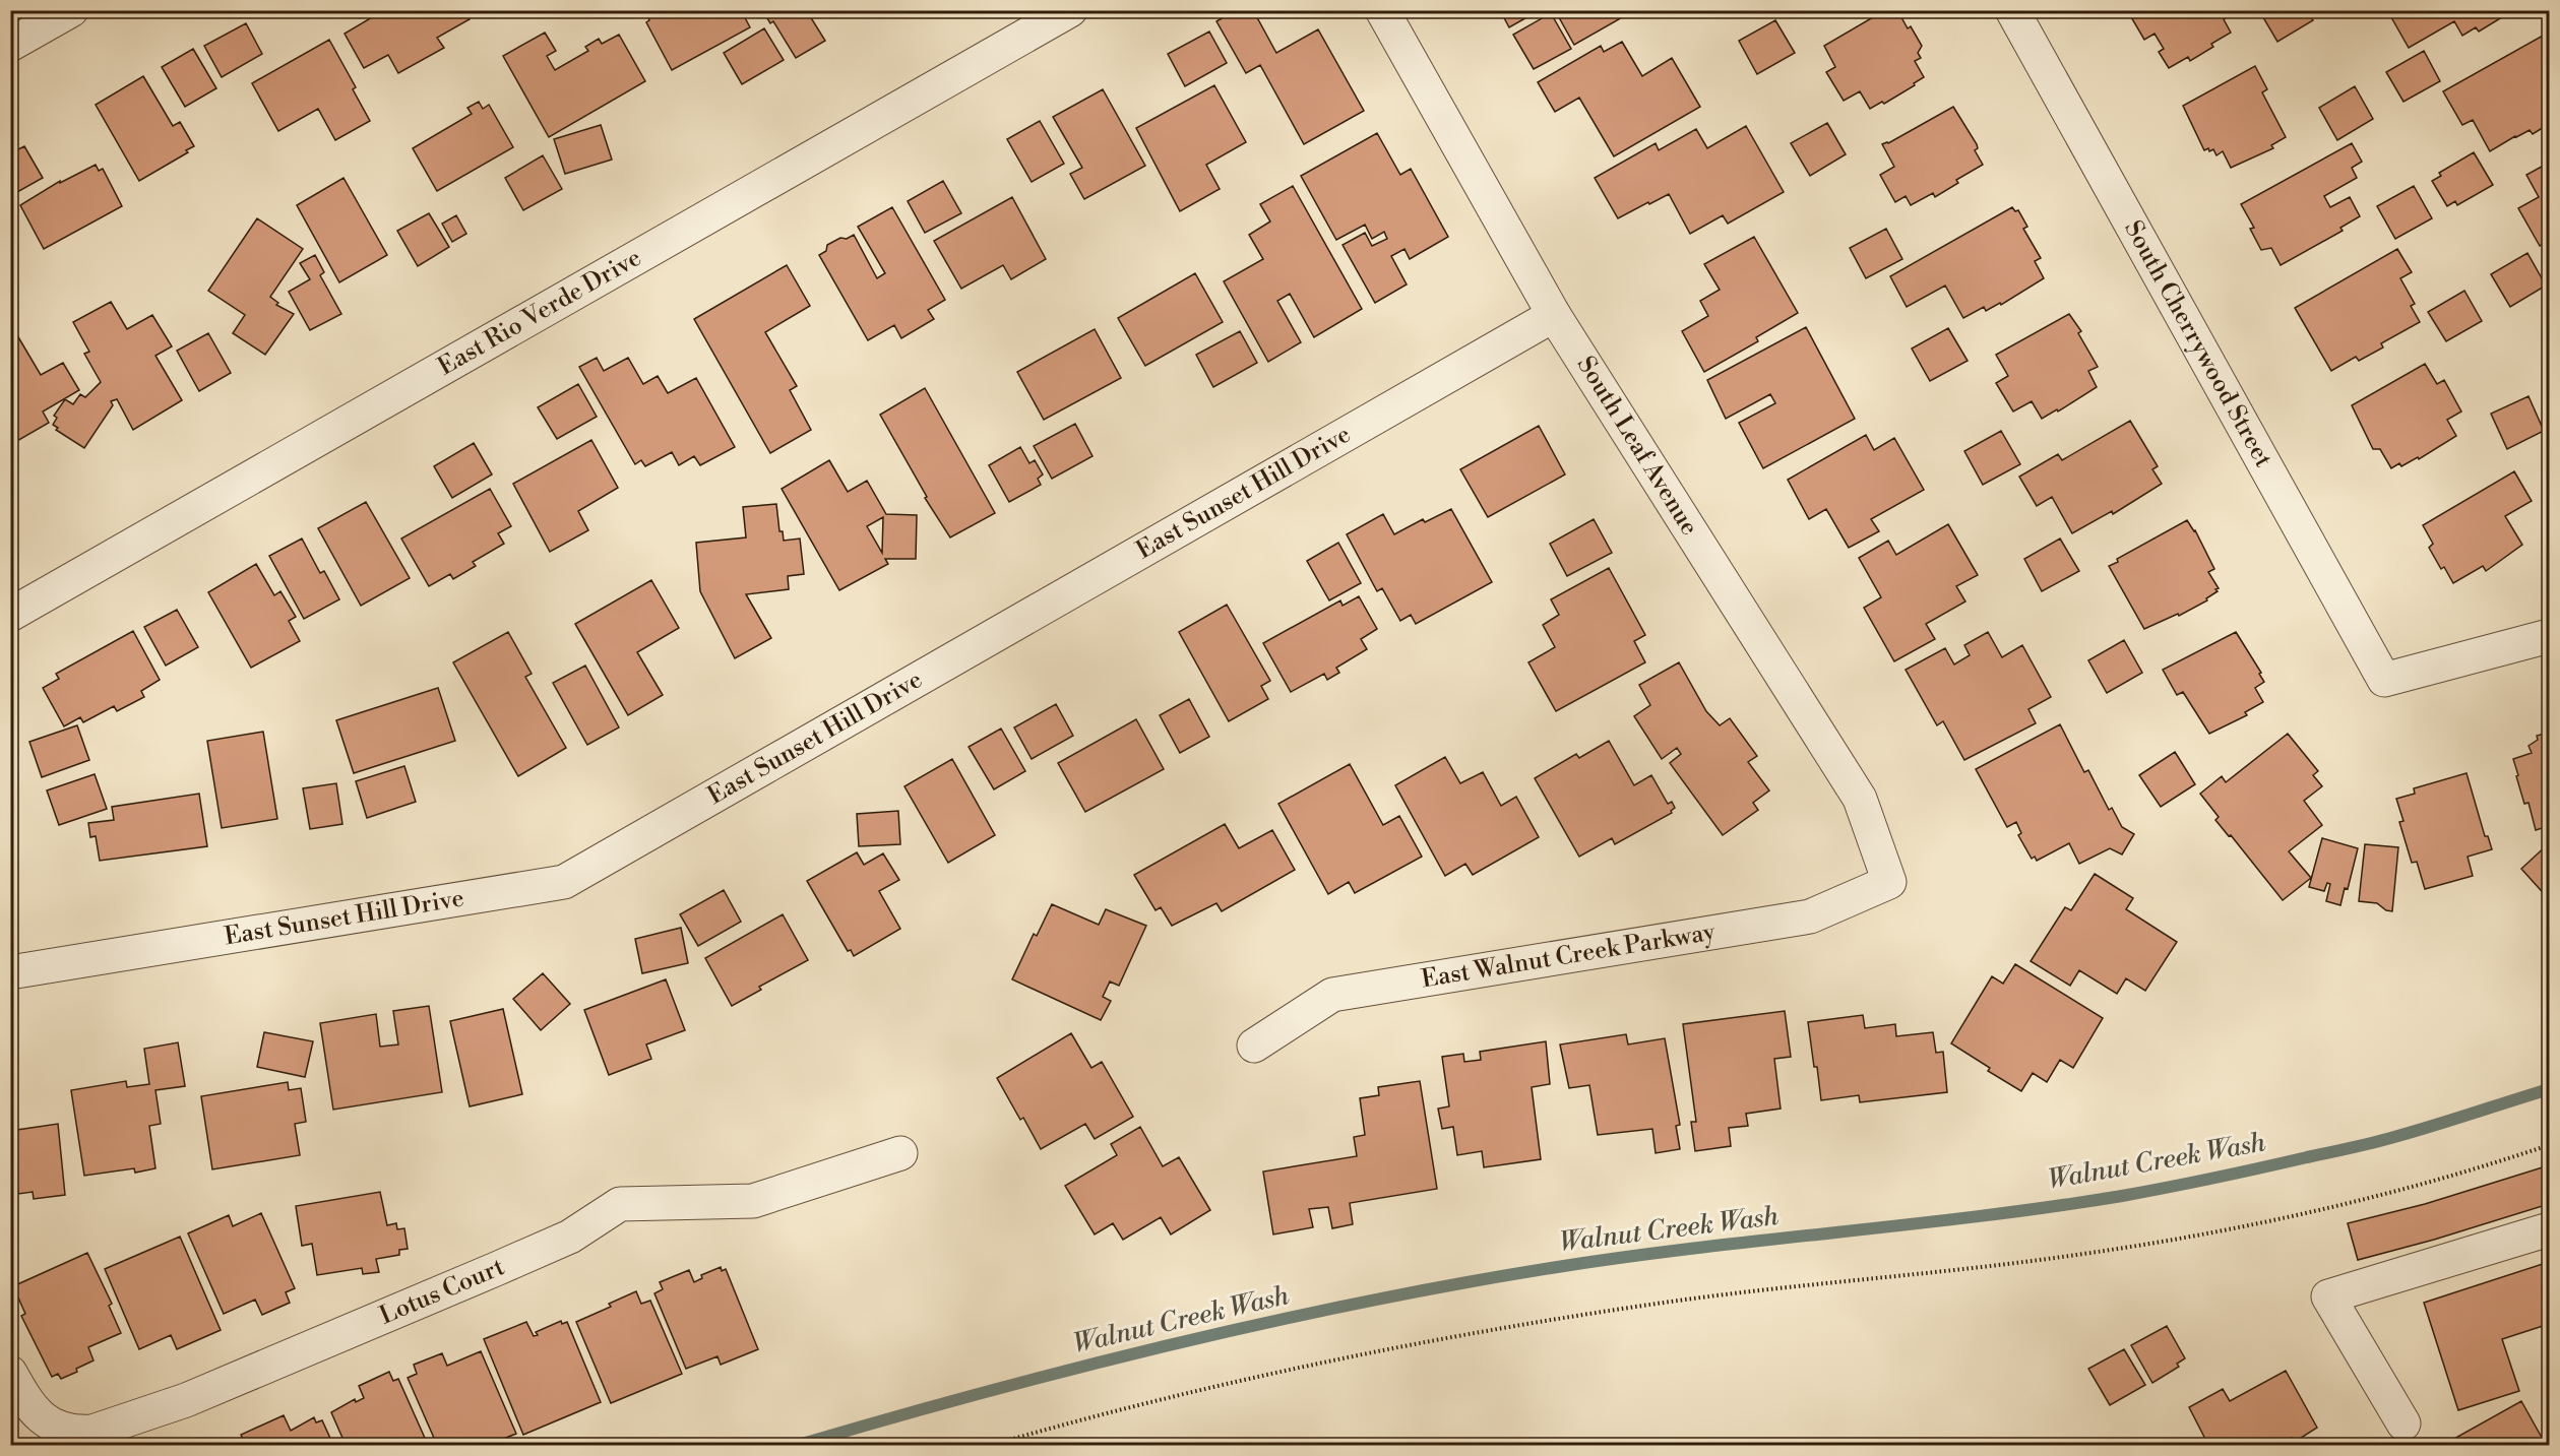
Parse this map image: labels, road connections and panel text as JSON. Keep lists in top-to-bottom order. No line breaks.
{"streets":{"street":["East Rio Verde Drive","South Cherrywood Street","South Leaf Avenue","East Sunset Hill Drive","East Walnut Creek Parkway","Lotus Court"]},"crossings":[["South Leaf Avenue","East Sunset Hill Drive"],["South Leaf Avenue","East Walnut Creek Parkway"]],"water":["Walnut Creek Wash"]}
